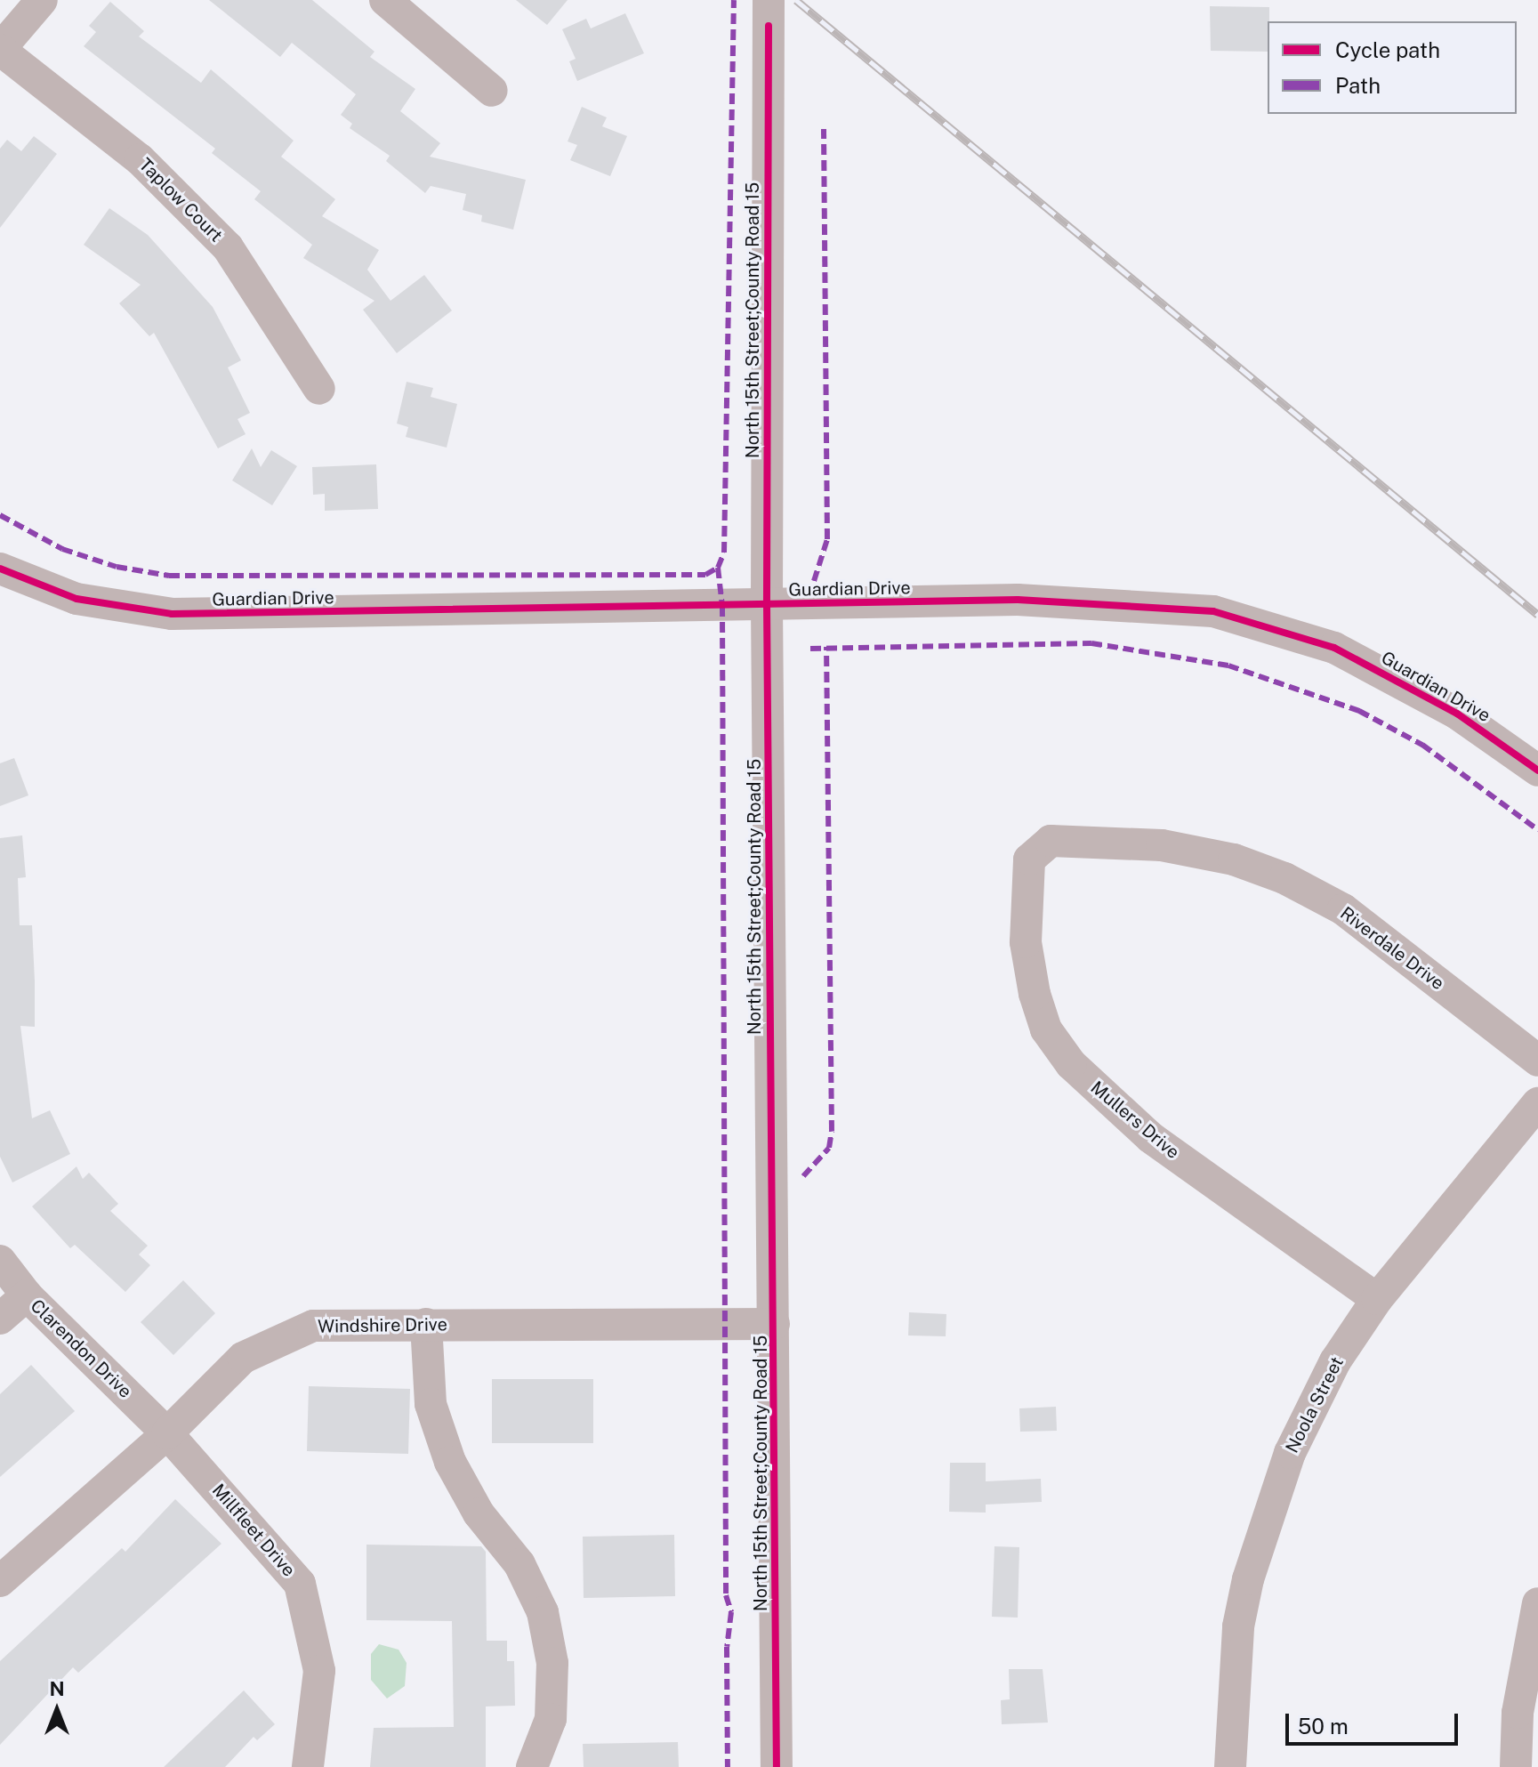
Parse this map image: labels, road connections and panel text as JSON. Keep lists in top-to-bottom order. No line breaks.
{"streets":{"street":["Taplow Court","North 15th Street;County Road 15","Guardian Drive","Riverdale Drive","Mullers Drive","Windshire Drive","Clarendon Drive","Noola Street","Millfleet Drive"]},"crossings":[["North 15th Street;County Road 15","Guardian Drive"],["North 15th Street;County Road 15","Windshire Drive"],["Riverdale Drive","Mullers Drive"],["Mullers Drive","Noola Street"],["Windshire Drive","Clarendon Drive"],["Windshire Drive","Millfleet Drive"],["Clarendon Drive","Millfleet Drive"]],"legend":["Cycle path","Path"],"scale_bar":"50 m","north":"top"}
